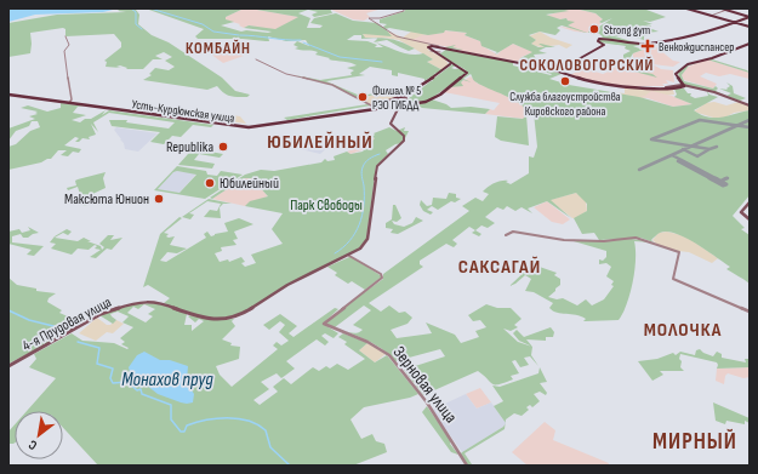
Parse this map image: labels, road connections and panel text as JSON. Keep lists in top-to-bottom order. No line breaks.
{"streets":{"main road":["Усть-Курдюмская улица","4-я Прудовая улица"],"street":["Зерновая улица"]},"crossings":[["Усть-Курдюмская улица","4-я Прудовая улица"],["4-я Прудовая улица","Зерновая улица"]],"districts":["КОМБАЙН","СОКОЛОВОГОРСКИЙ","ЮБИЛЕЙНЫЙ","САКСАГАЙ","МОЛОЧКА","МИРНЫЙ"],"water":["Монахов пруд"],"parks":["Парк Свободы"],"places":{"other":["Strong gym","Служба благоустройства Кировского района","Филиал № 5 РЭО ГИБДД","Republika","Юбилейный","Максюта Юнион"],"health":["Венкождиспансер"]},"north":"bottom left"}
